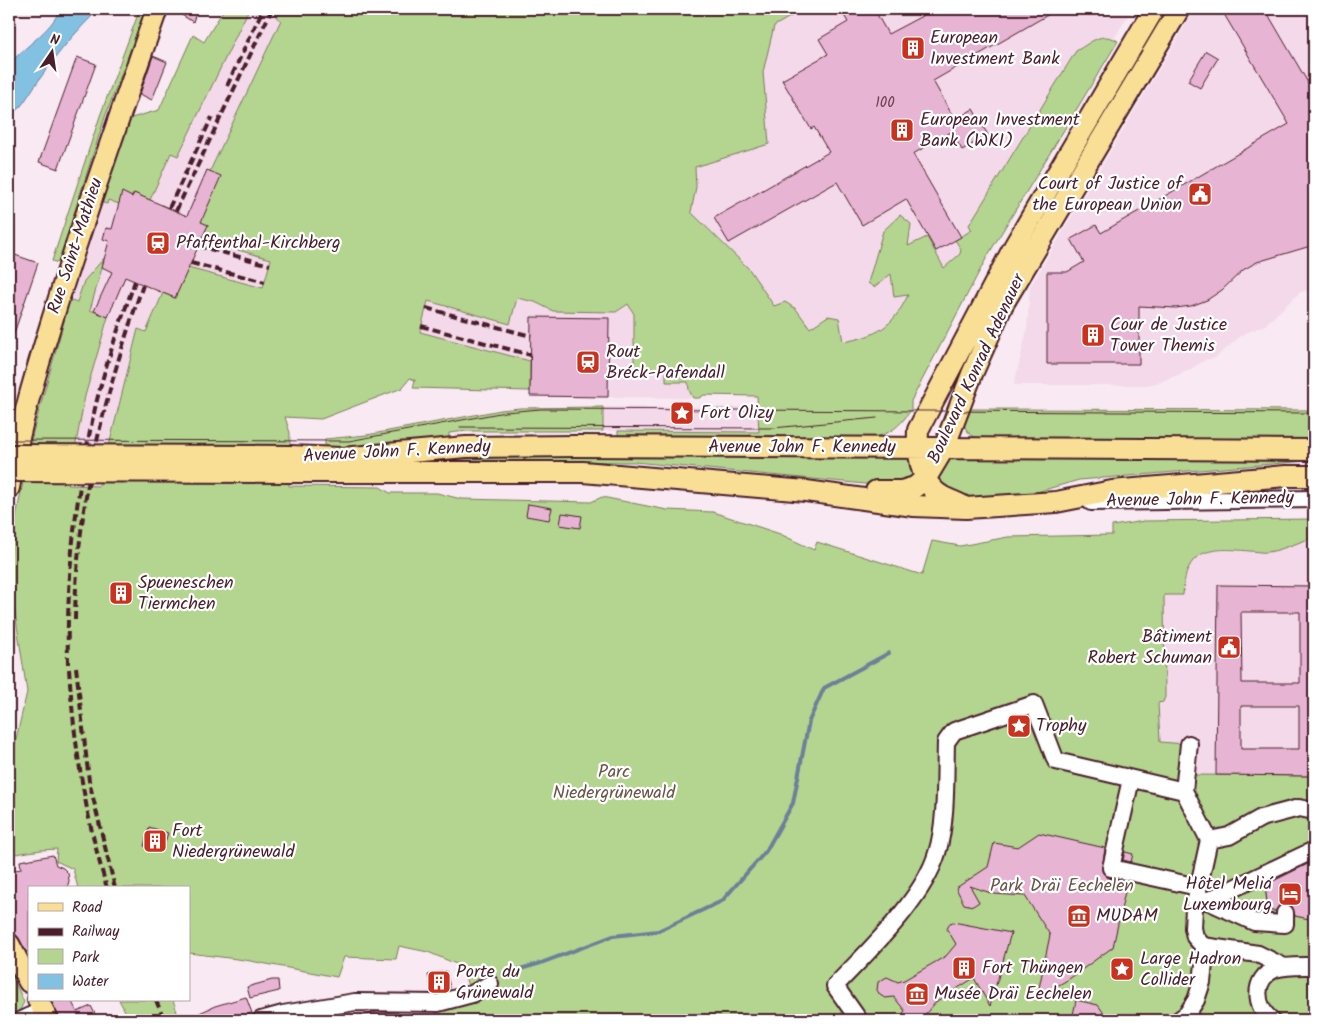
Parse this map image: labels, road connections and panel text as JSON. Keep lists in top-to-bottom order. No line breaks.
{"streets":{"main road":["Rue Saint-Mathieu","Boulevard Konrad Adenauer","Avenue John F. Kennedy"]},"crossings":[["Boulevard Konrad Adenauer","Avenue John F. Kennedy"]],"parks":["Parc Niedergrünewald","Park Dräi Eechelen"],"places":{"building":["European Investment Bank","European Investment Bank (WKI)","Cour de Justice Tower Themis","Spueneschen Tiermchen","Fort Niedergrünewald","Fort Thüngen","Porte du Grünewald"],"public building":["Court of Justice of the European Union","Bâtiment Robert Schuman"],"station":["Pfaffenthal-Kirchberg","Rout Bréck-Pafendall"],"place":["Fort Olizy","Trophy","Large Hadron Collider"],"hotel":["Hôtel Meliá Luxembourg"],"museum":["MUDAM","Musée Dräi Eechelen"]},"house_numbers":["100"],"legend":["Road","Railway","Park","Water"],"north":"top"}
